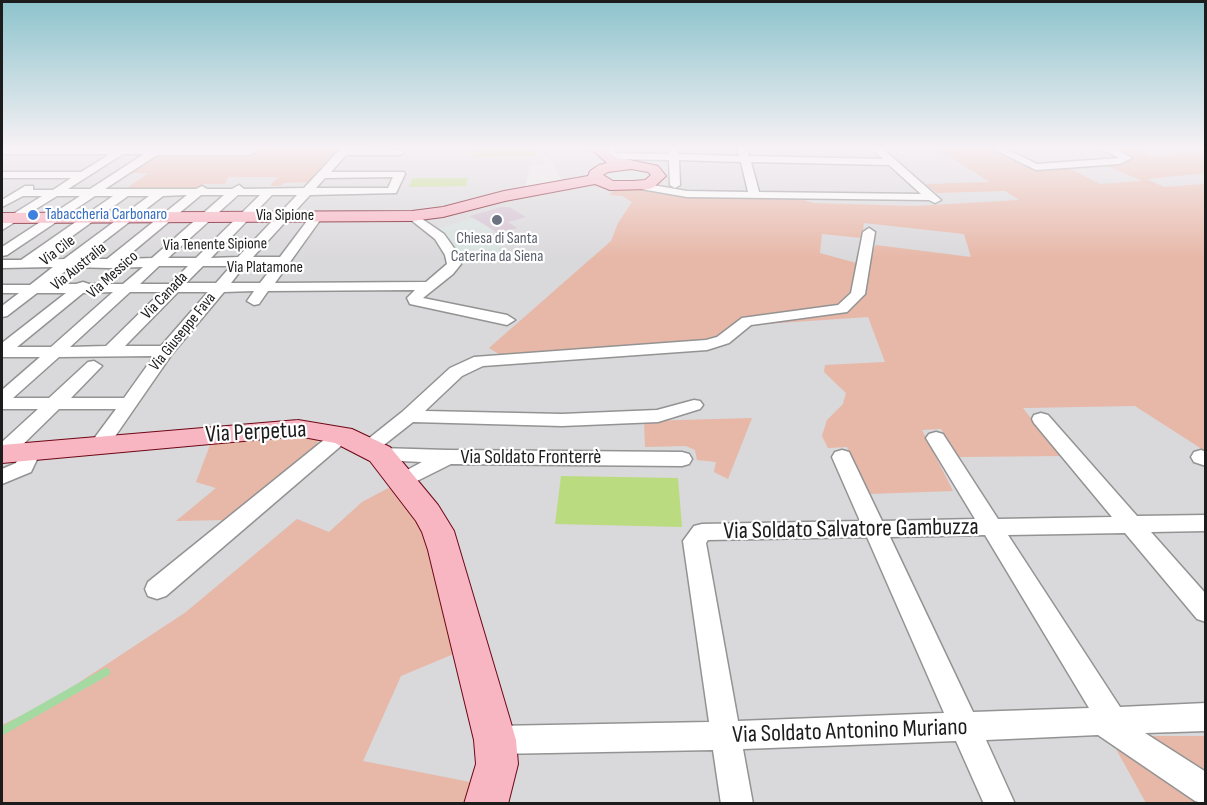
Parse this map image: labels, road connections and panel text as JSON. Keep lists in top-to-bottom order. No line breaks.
{"streets":{"street":["Via Sipione","Via Tenente Sipione","Via Cile","Via Australia","Via Platamone","Via Messico","Via Canada","Via Giuseppe Fava","Via Perpetua","Via Soldato Fronterrè","Via Soldato Salvatore Gambuzza","Via Soldato Antonino Muriano"]},"crossings":[["Via Sipione","Via Cile"],["Via Sipione","Via Australia"],["Via Sipione","Via Messico"],["Via Sipione","Via Canada"],["Via Sipione","Via Giuseppe Fava"],["Via Tenente Sipione","Via Cile"],["Via Tenente Sipione","Via Australia"],["Via Tenente Sipione","Via Messico"],["Via Tenente Sipione","Via Canada"],["Via Tenente Sipione","Via Giuseppe Fava"],["Via Cile","Via Platamone"],["Via Australia","Via Platamone"],["Via Platamone","Via Messico"],["Via Platamone","Via Canada"],["Via Platamone","Via Giuseppe Fava"],["Via Giuseppe Fava","Via Perpetua"],["Via Perpetua","Via Soldato Fronterrè"],["Via Soldato Salvatore Gambuzza","Via Soldato Antonino Muriano"]],"places":["Tabaccheria Carbonaro","Chiesa di Santa Caterina da Siena"]}
